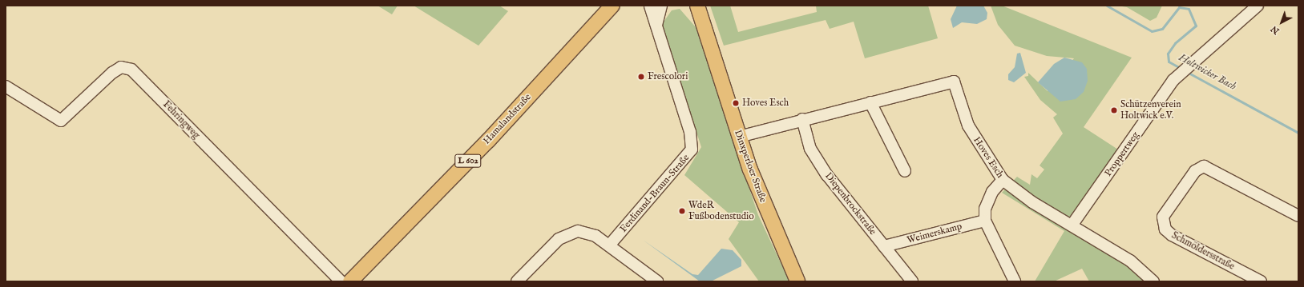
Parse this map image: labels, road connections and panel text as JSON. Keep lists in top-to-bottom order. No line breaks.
{"streets":{"main road":["Hamalandstraße","L 602","Dinxperloer Straße"],"street":["Fehringweg","Proppertweg","Hoves Esch","Ferdinand-Braun-Straße","Diepenbrockstraße","Weimerskamp","Schmöldersstraße"]},"crossings":[["Proppertweg","Hoves Esch"],["Hoves Esch","Dinxperloer Straße"],["Hoves Esch","Diepenbrockstraße"],["Diepenbrockstraße","Weimerskamp"]],"water":["Holtwicker Bach"],"places":["Frescolori","Hoves Esch","Schützenverein Holtwick e.V.","WdeR Fußbodenstudio"],"north":"bottom left"}
